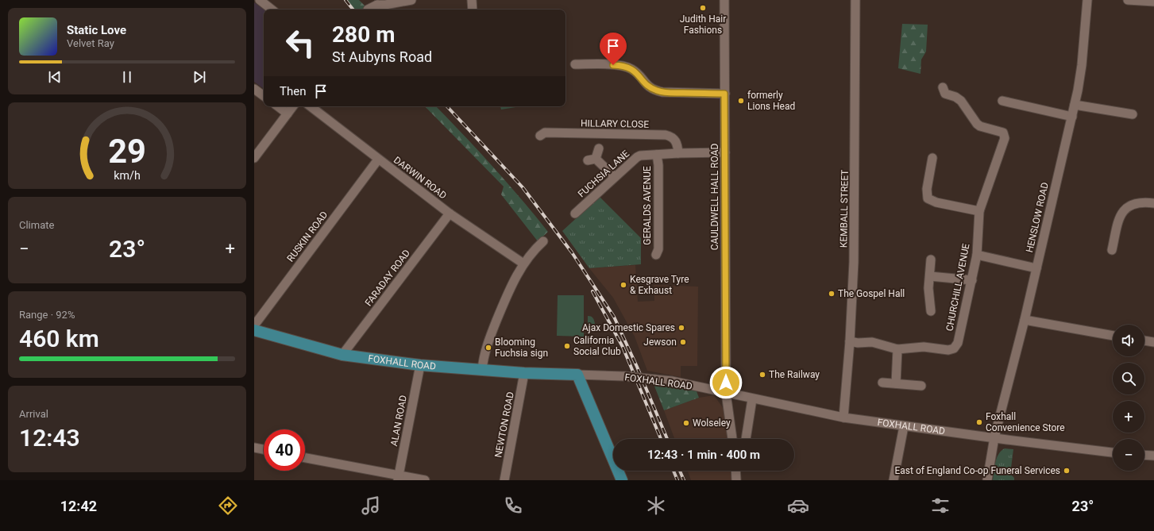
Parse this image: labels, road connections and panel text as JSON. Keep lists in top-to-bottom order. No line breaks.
{"streets":{"main road":["FOXHALL ROAD"],"street":["HILLARY CLOSE","FUCHSIA LANE","DARWIN ROAD","CAULDWELL HALL ROAD","GERALDS AVENUE","KEMBALL STREET","HENSLOW ROAD","RUSKIN ROAD","FARADAY ROAD","CHURCHILL AVENUE","ALAN ROAD","NEWTON ROAD"]},"crossings":[["HILLARY CLOSE","FUCHSIA LANE"],["FUCHSIA LANE","CAULDWELL HALL ROAD"],["FUCHSIA LANE","GERALDS AVENUE"],["DARWIN ROAD","RUSKIN ROAD"],["DARWIN ROAD","FARADAY ROAD"],["CAULDWELL HALL ROAD","FOXHALL ROAD"],["KEMBALL STREET","CHURCHILL AVENUE"],["KEMBALL STREET","FOXHALL ROAD"],["HENSLOW ROAD","FOXHALL ROAD"],["FARADAY ROAD","FOXHALL ROAD"],["FOXHALL ROAD","ALAN ROAD"],["FOXHALL ROAD","NEWTON ROAD"]],"places":["Judith Hair Fashions","formerly Lions Head","Kesgrave Tyre & Exhaust","The Gospel Hall","Ajax Domestic Spares","Jewson","California Social Club","Blooming Fuchsia sign","The Railway","Foxhall Convenience Store","Wolseley","East of England Co-op Funeral Services"],"page":{"turn":["280 m","St Aubyns Road"],"song":["Static Love","Velvet Ray"],"then":"Then","tile":["Climate",["Range · 92%","460 km"],["Arrival","12:43"]],"heat":["−","23°","+"],"map_buttons":["+","−"],"limit":"40","trip":"12:43 · 1 min · 400 m","tabs":["12:42","23°"],"gauge":["29","km/h"]}}
